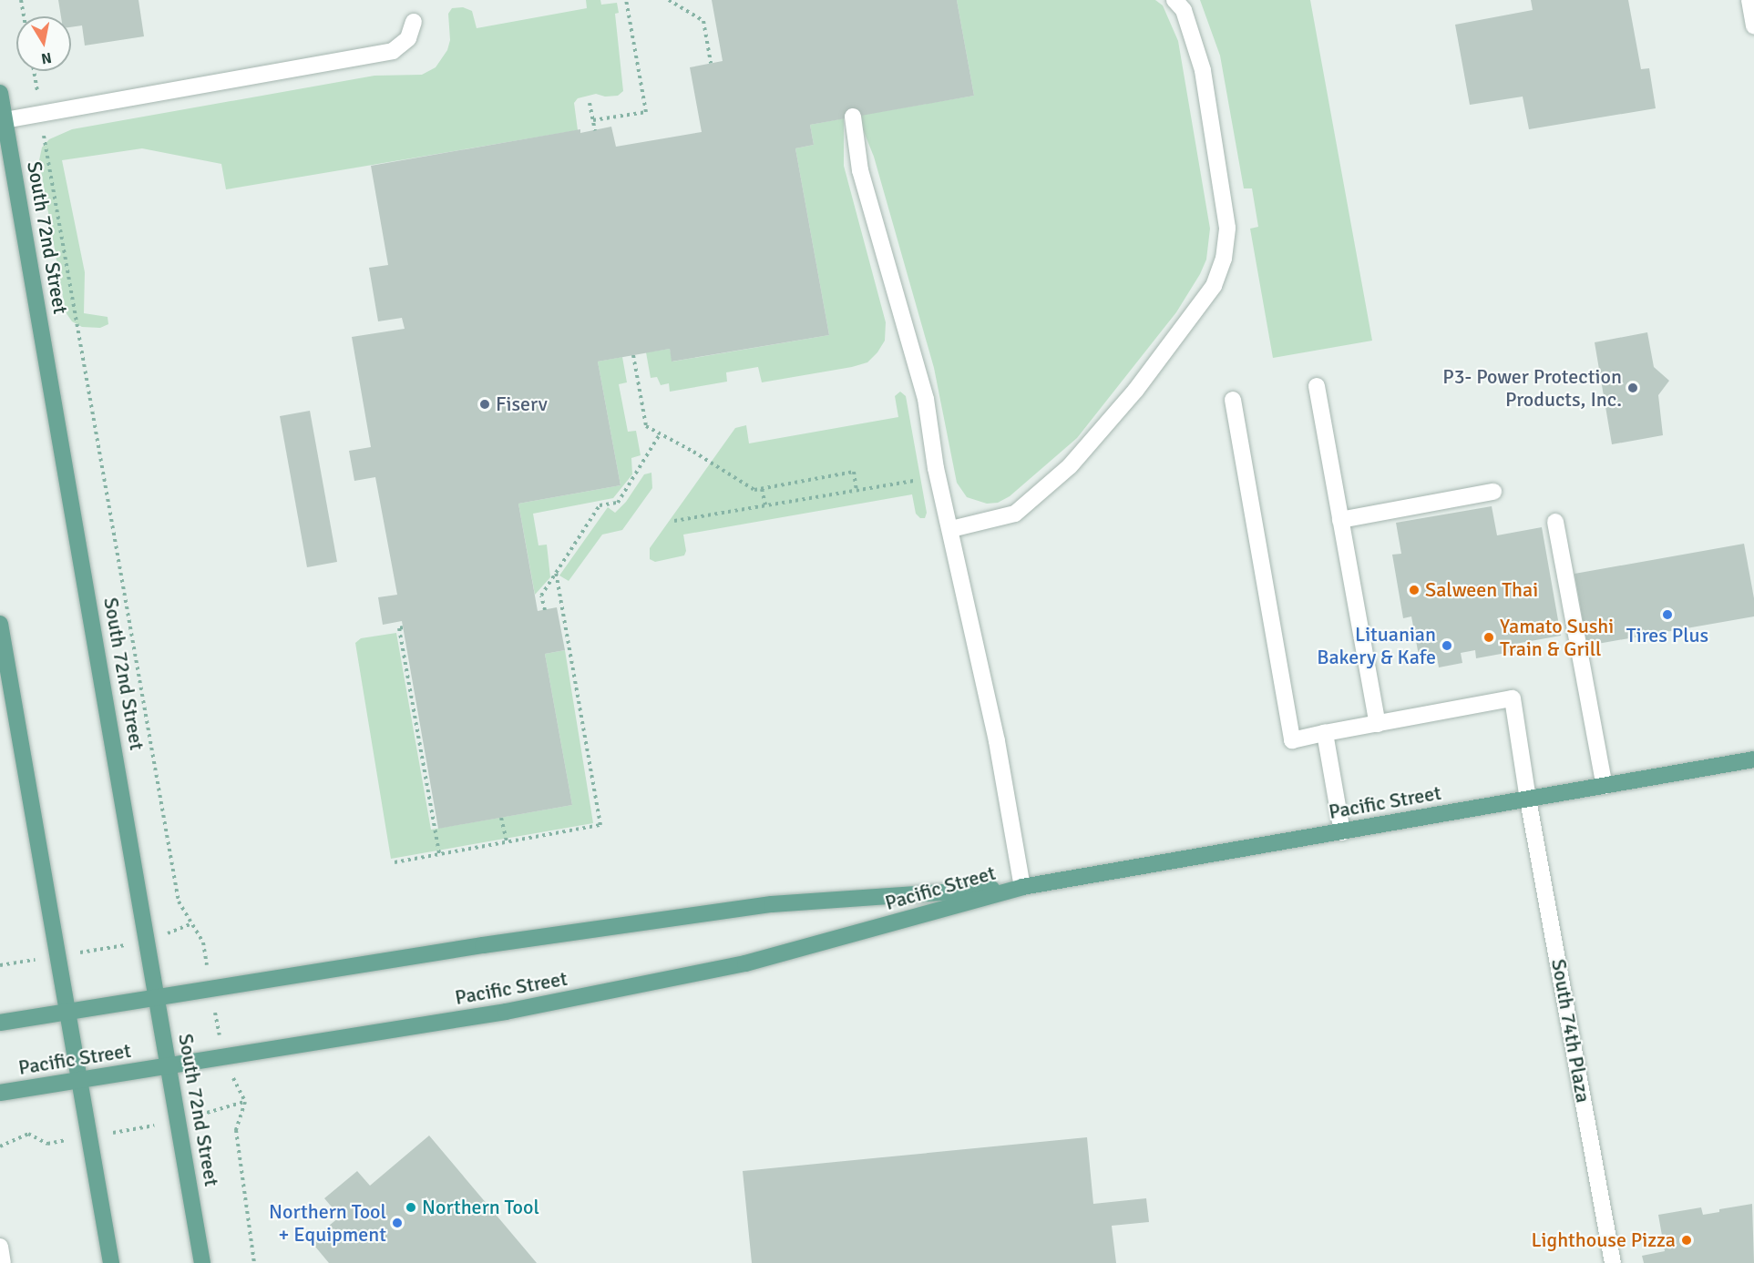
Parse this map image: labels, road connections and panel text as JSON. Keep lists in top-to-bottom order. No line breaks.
{"streets":{"main road":["South 72nd Street","Pacific Street"],"street":["South 74th Plaza"]},"crossings":[["South 72nd Street","Pacific Street"],["Pacific Street","South 74th Plaza"]],"places":["P3- Power Protection Products, Inc.","Fiserv","Salween Thai","Tires Plus","Yamato Sushi Train & Grill","Lituanian Bakery & Kafe","Northern Tool","Northern Tool + Equipment","Lighthouse Pizza"],"north":"bottom"}
